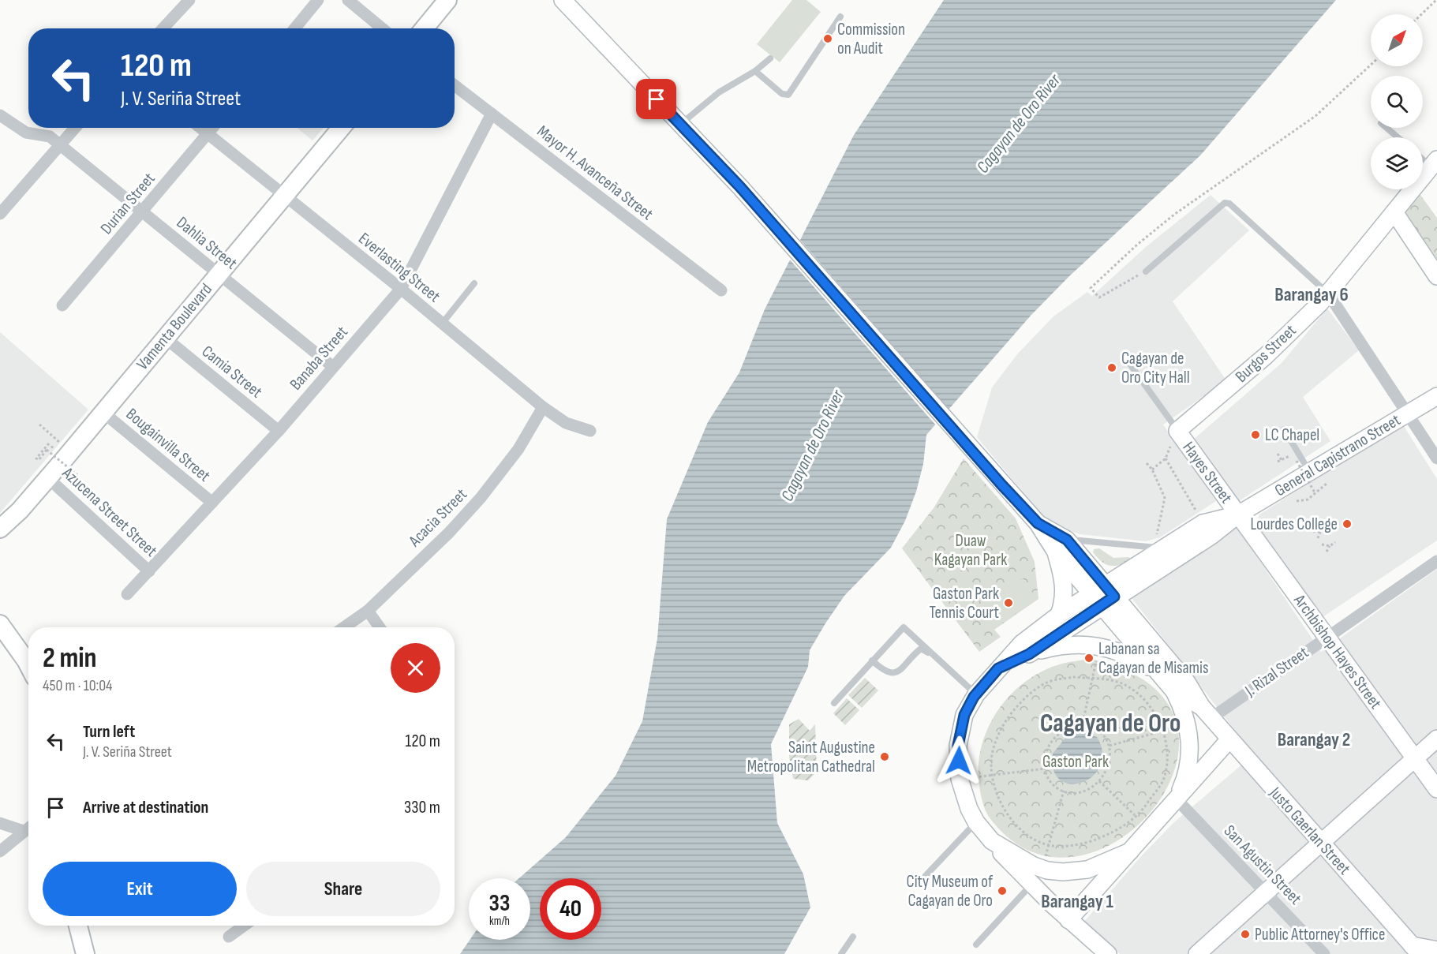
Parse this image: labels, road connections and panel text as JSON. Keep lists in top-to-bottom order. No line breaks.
{"streets":{"main road":["Vamenta Boulevard"],"street":["Mayor H. Avanceña Street","Durian Street","Dahlia Street","Everlasting Street","Burgos Street","Banaba Street","Camia Street","Bougainvilla Street","General Capistrano Street","Hayes Street","Azucena Street Street","Acacia Street","Archbishop Hayes Street","J. Rizal Street","Justo Gaerlan Street","San Agustin Street"]},"crossings":[["Mayor H. Avanceña Street","Banaba Street"],["Durian Street","Dahlia Street"],["Durian Street","Everlasting Street"],["Dahlia Street","Vamenta Boulevard"],["Dahlia Street","Banaba Street"],["Everlasting Street","Vamenta Boulevard"],["Everlasting Street","Banaba Street"],["Everlasting Street","Acacia Street"],["Vamenta Boulevard","Camia Street"],["Vamenta Boulevard","Bougainvilla Street"],["Vamenta Boulevard","Azucena Street Street"],["Burgos Street","Hayes Street"],["Banaba Street","Camia Street"],["Banaba Street","Bougainvilla Street"],["Banaba Street","Azucena Street Street"],["General Capistrano Street","Hayes Street"],["General Capistrano Street","Archbishop Hayes Street"],["General Capistrano Street","Justo Gaerlan Street"],["Hayes Street","Archbishop Hayes Street"],["Archbishop Hayes Street","J. Rizal Street"],["J. Rizal Street","Justo Gaerlan Street"]],"districts":["Barangay 6","Cagayan de Oro","Barangay 2","Barangay 1"],"water":["Cagayan de Oro River"],"parks":["Duaw Kagayan Park","Gaston Park"],"places":["Commission on Audit","Cagayan de Oro City Hall","LC Chapel","Lourdes College","Gaston Park Tennis Court","Labanan sa Cagayan de Misamis","Saint Augustine Metropolitan Cathedral","City Museum of Cagayan de Oro","Public Attorney's Office"],"north":"top right","page":{"turn":["120 m","J. V. Seriña Street"],"heading":["2 min","450 m · 10:04"],"list":[{"name":"Turn left","note":"J. V. Seriña Street","value":"120 m"},{"name":"Arrive at destination","value":"330 m"}],"buttons":["Exit","Share"],"speed":"33 km/h","limit":"40"}}
